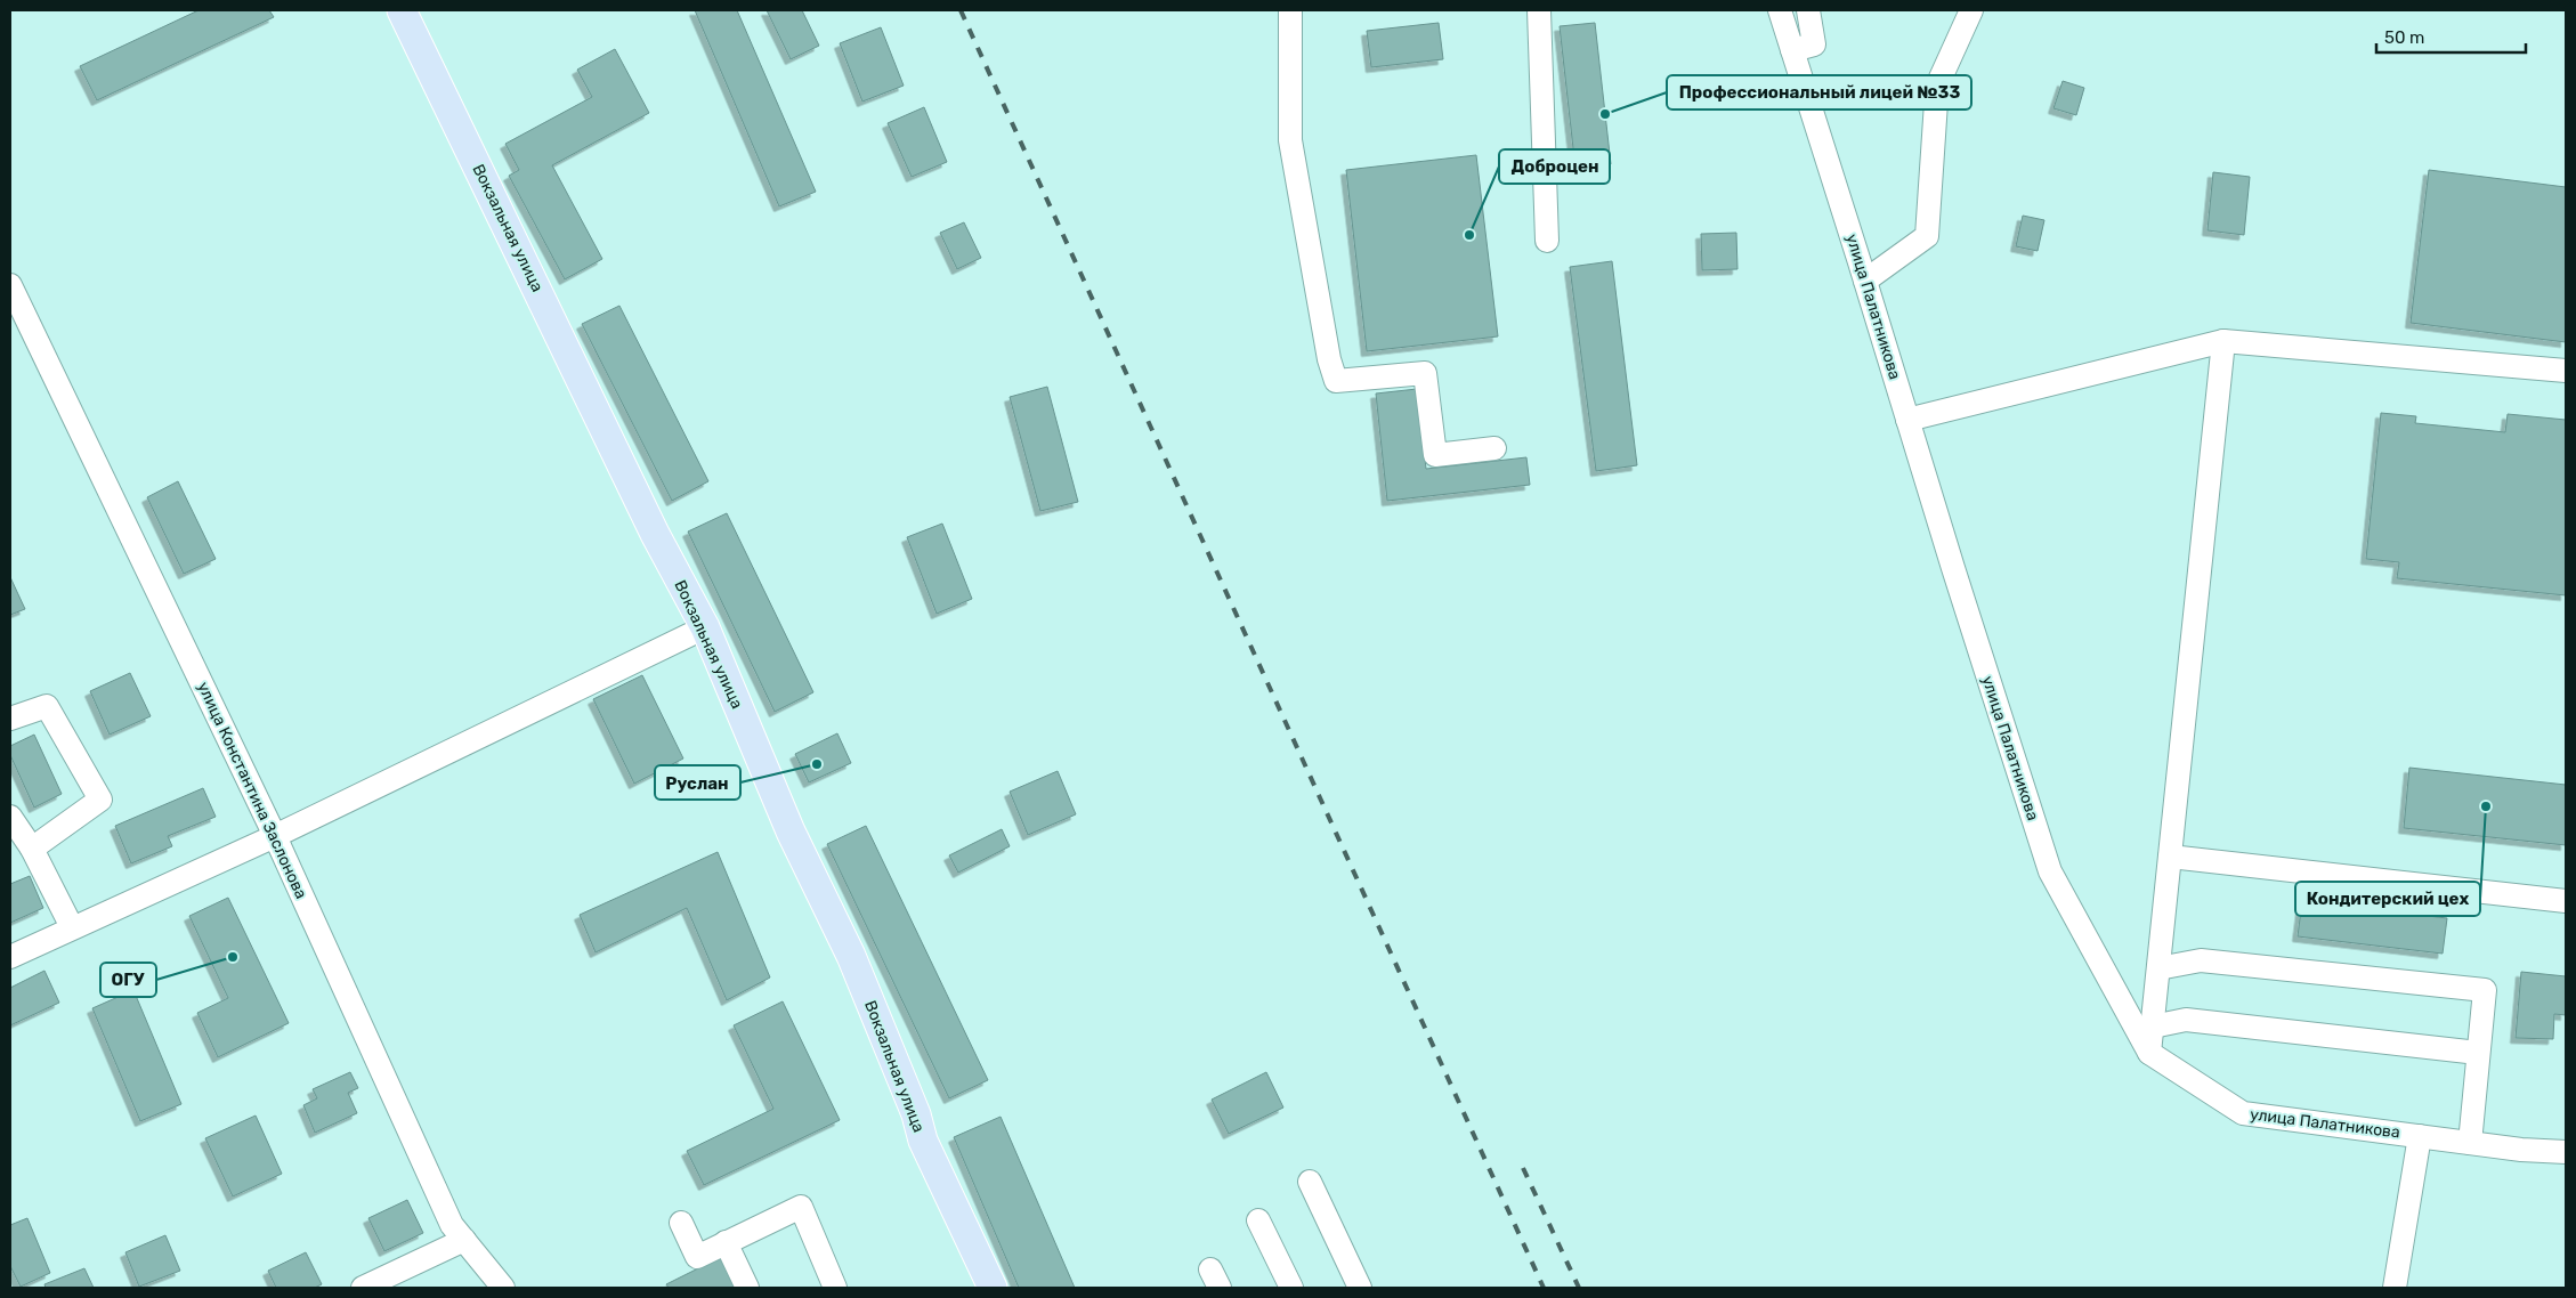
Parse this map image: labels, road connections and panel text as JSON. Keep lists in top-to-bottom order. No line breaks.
{"streets":{"main road":["Вокзальная улица"],"street":["улица Палатникова","улица Константина Заслонова"]},"places":["Профессиональный лицей №33","Доброцен","Руслан","Кондитерский цех","ОГУ"],"scale_bar":"50 m"}
